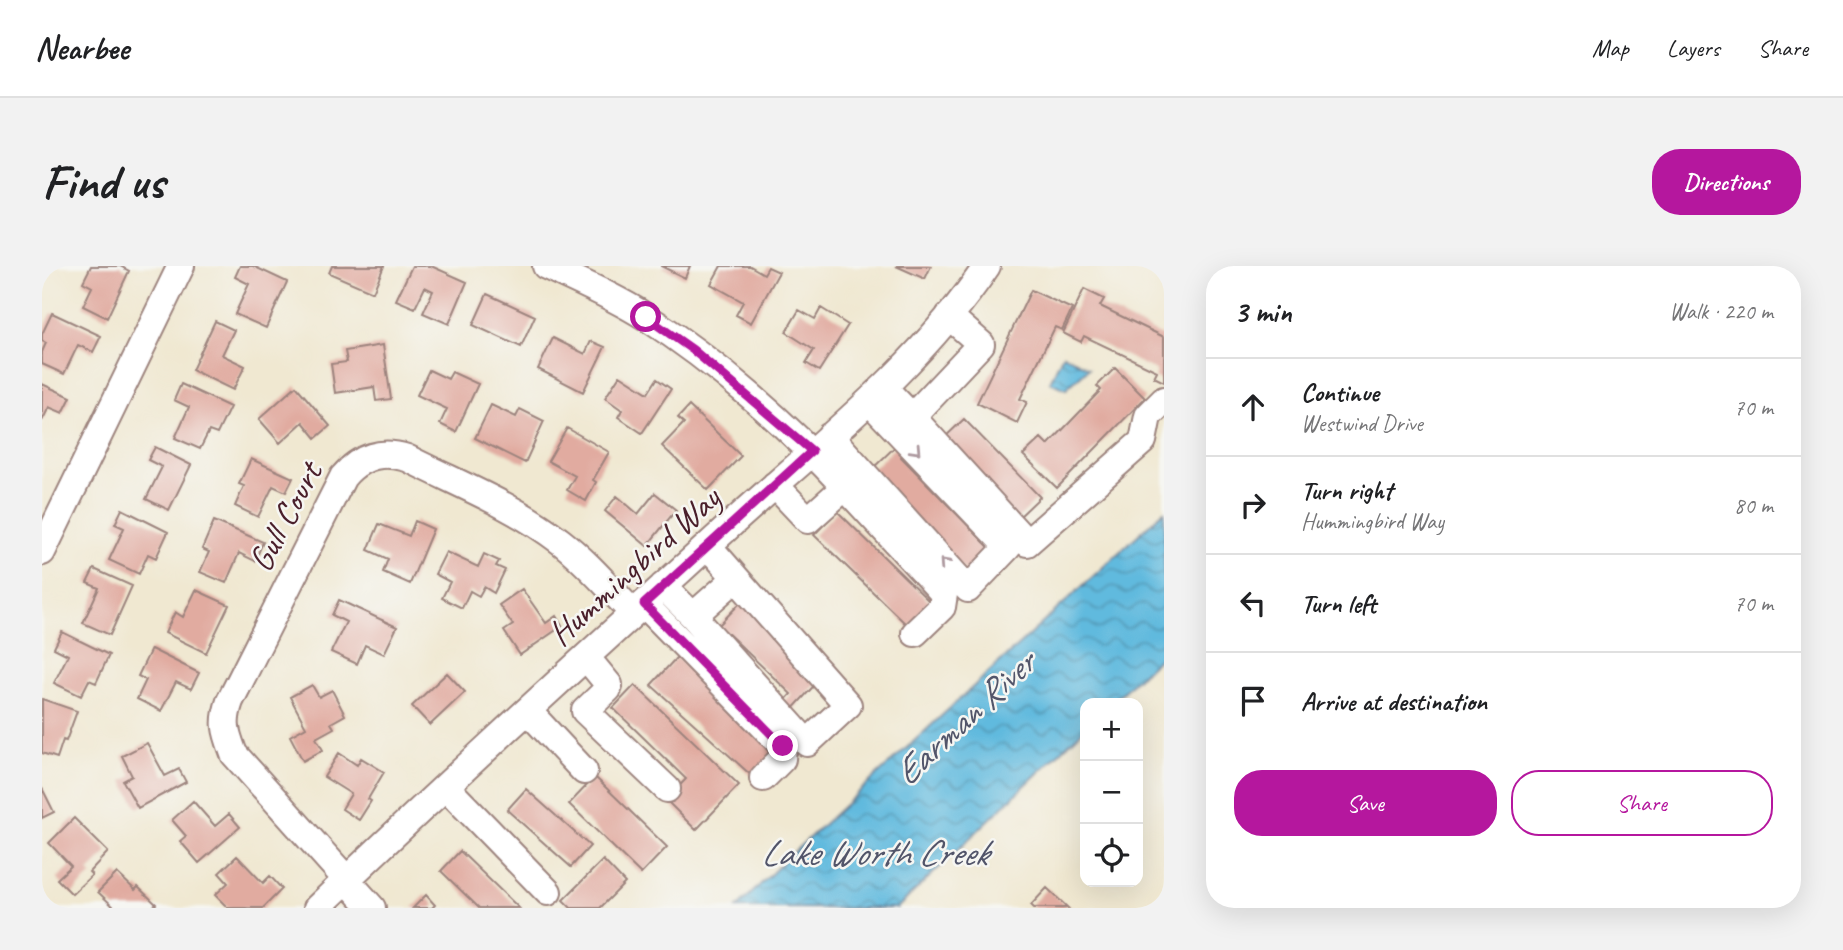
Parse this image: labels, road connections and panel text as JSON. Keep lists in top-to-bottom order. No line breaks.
{"streets":{"street":["Gull Court","Hummingbird Way"]},"crossings":[["Gull Court","Hummingbird Way"]],"water":["Earman River","Lake Worth Creek"],"page":{"header":"Nearbee","nav":["Map","Layers","Share"],"buttons":["Directions",["Save","Share"]],"title":"Find us","heading":["3 min","Walk · 220 m"],"list":[["Continue","Westwind Drive","70 m"],["Turn right","Hummingbird Way","80 m"],["Turn left","70 m"],"Arrive at destination"],"map_buttons":["+","−"]}}
